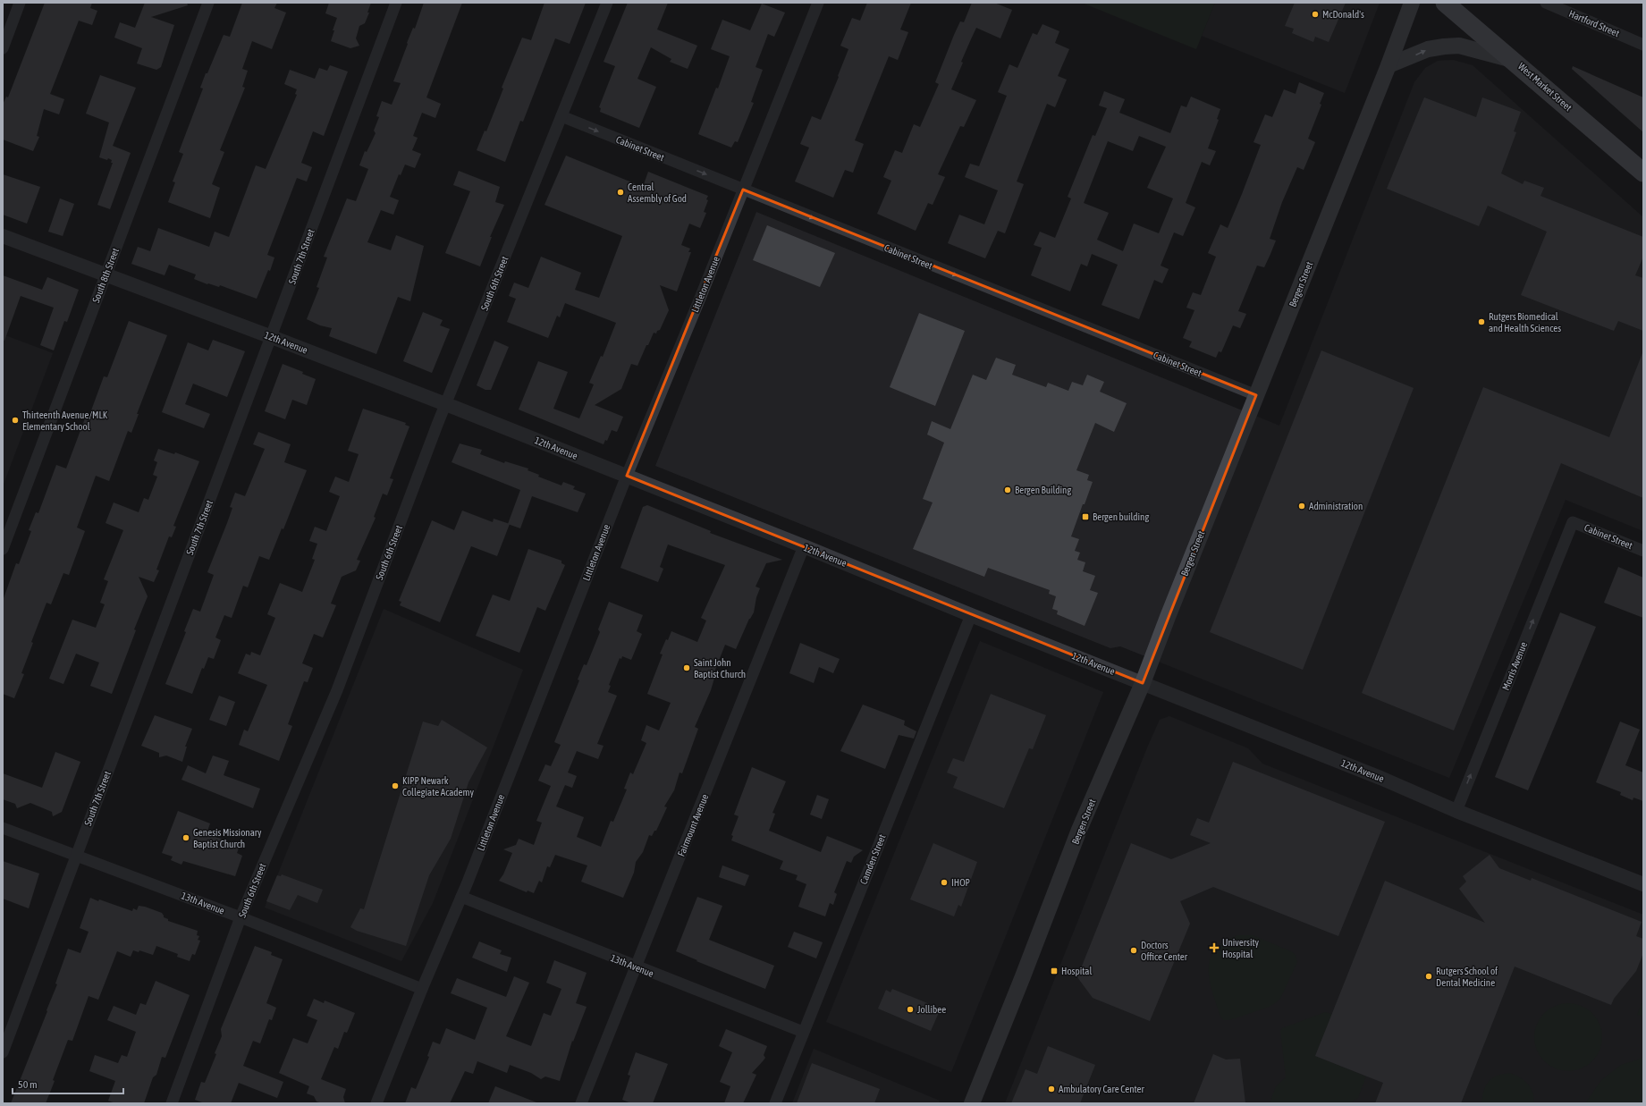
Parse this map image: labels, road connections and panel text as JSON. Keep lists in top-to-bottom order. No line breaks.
{"streets":{"main road":["West Market Street","Bergen Street"],"street":["Hartford Street","Cabinet Street","South 7th Street","South 8th Street","South 6th Street","Littleton Avenue","12th Avenue","Morris Avenue","Fairmount Avenue","Camden Street","13th Avenue"]},"crossings":[["Cabinet Street","South 6th Street"],["Cabinet Street","Littleton Avenue"],["Cabinet Street","Bergen Street"],["Cabinet Street","Morris Avenue"],["South 7th Street","12th Avenue"],["South 7th Street","13th Avenue"],["South 8th Street","12th Avenue"],["South 6th Street","12th Avenue"],["South 6th Street","13th Avenue"],["Littleton Avenue","12th Avenue"],["Littleton Avenue","13th Avenue"],["Bergen Street","12th Avenue"],["12th Avenue","Morris Avenue"],["12th Avenue","Fairmount Avenue"],["12th Avenue","Camden Street"],["Fairmount Avenue","13th Avenue"],["Camden Street","13th Avenue"]],"one_way":["Cabinet Street","Morris Avenue"],"places":{"other":["McDonald's","Central Assembly of God","Rutgers Biomedical and Health Sciences","Thirteenth Avenue/MLK Elementary School","Bergen Building","Administration","Saint John Baptist Church","KIPP Newark Collegiate Academy","Genesis Missionary Baptist Church","IHOP","Doctors Office Center","Rutgers School of Dental Medicine","Jollibee","Ambulatory Care Center"],"transit":["Bergen building","Hospital"],"health":["University Hospital"]},"scale_bar":"50 m"}
